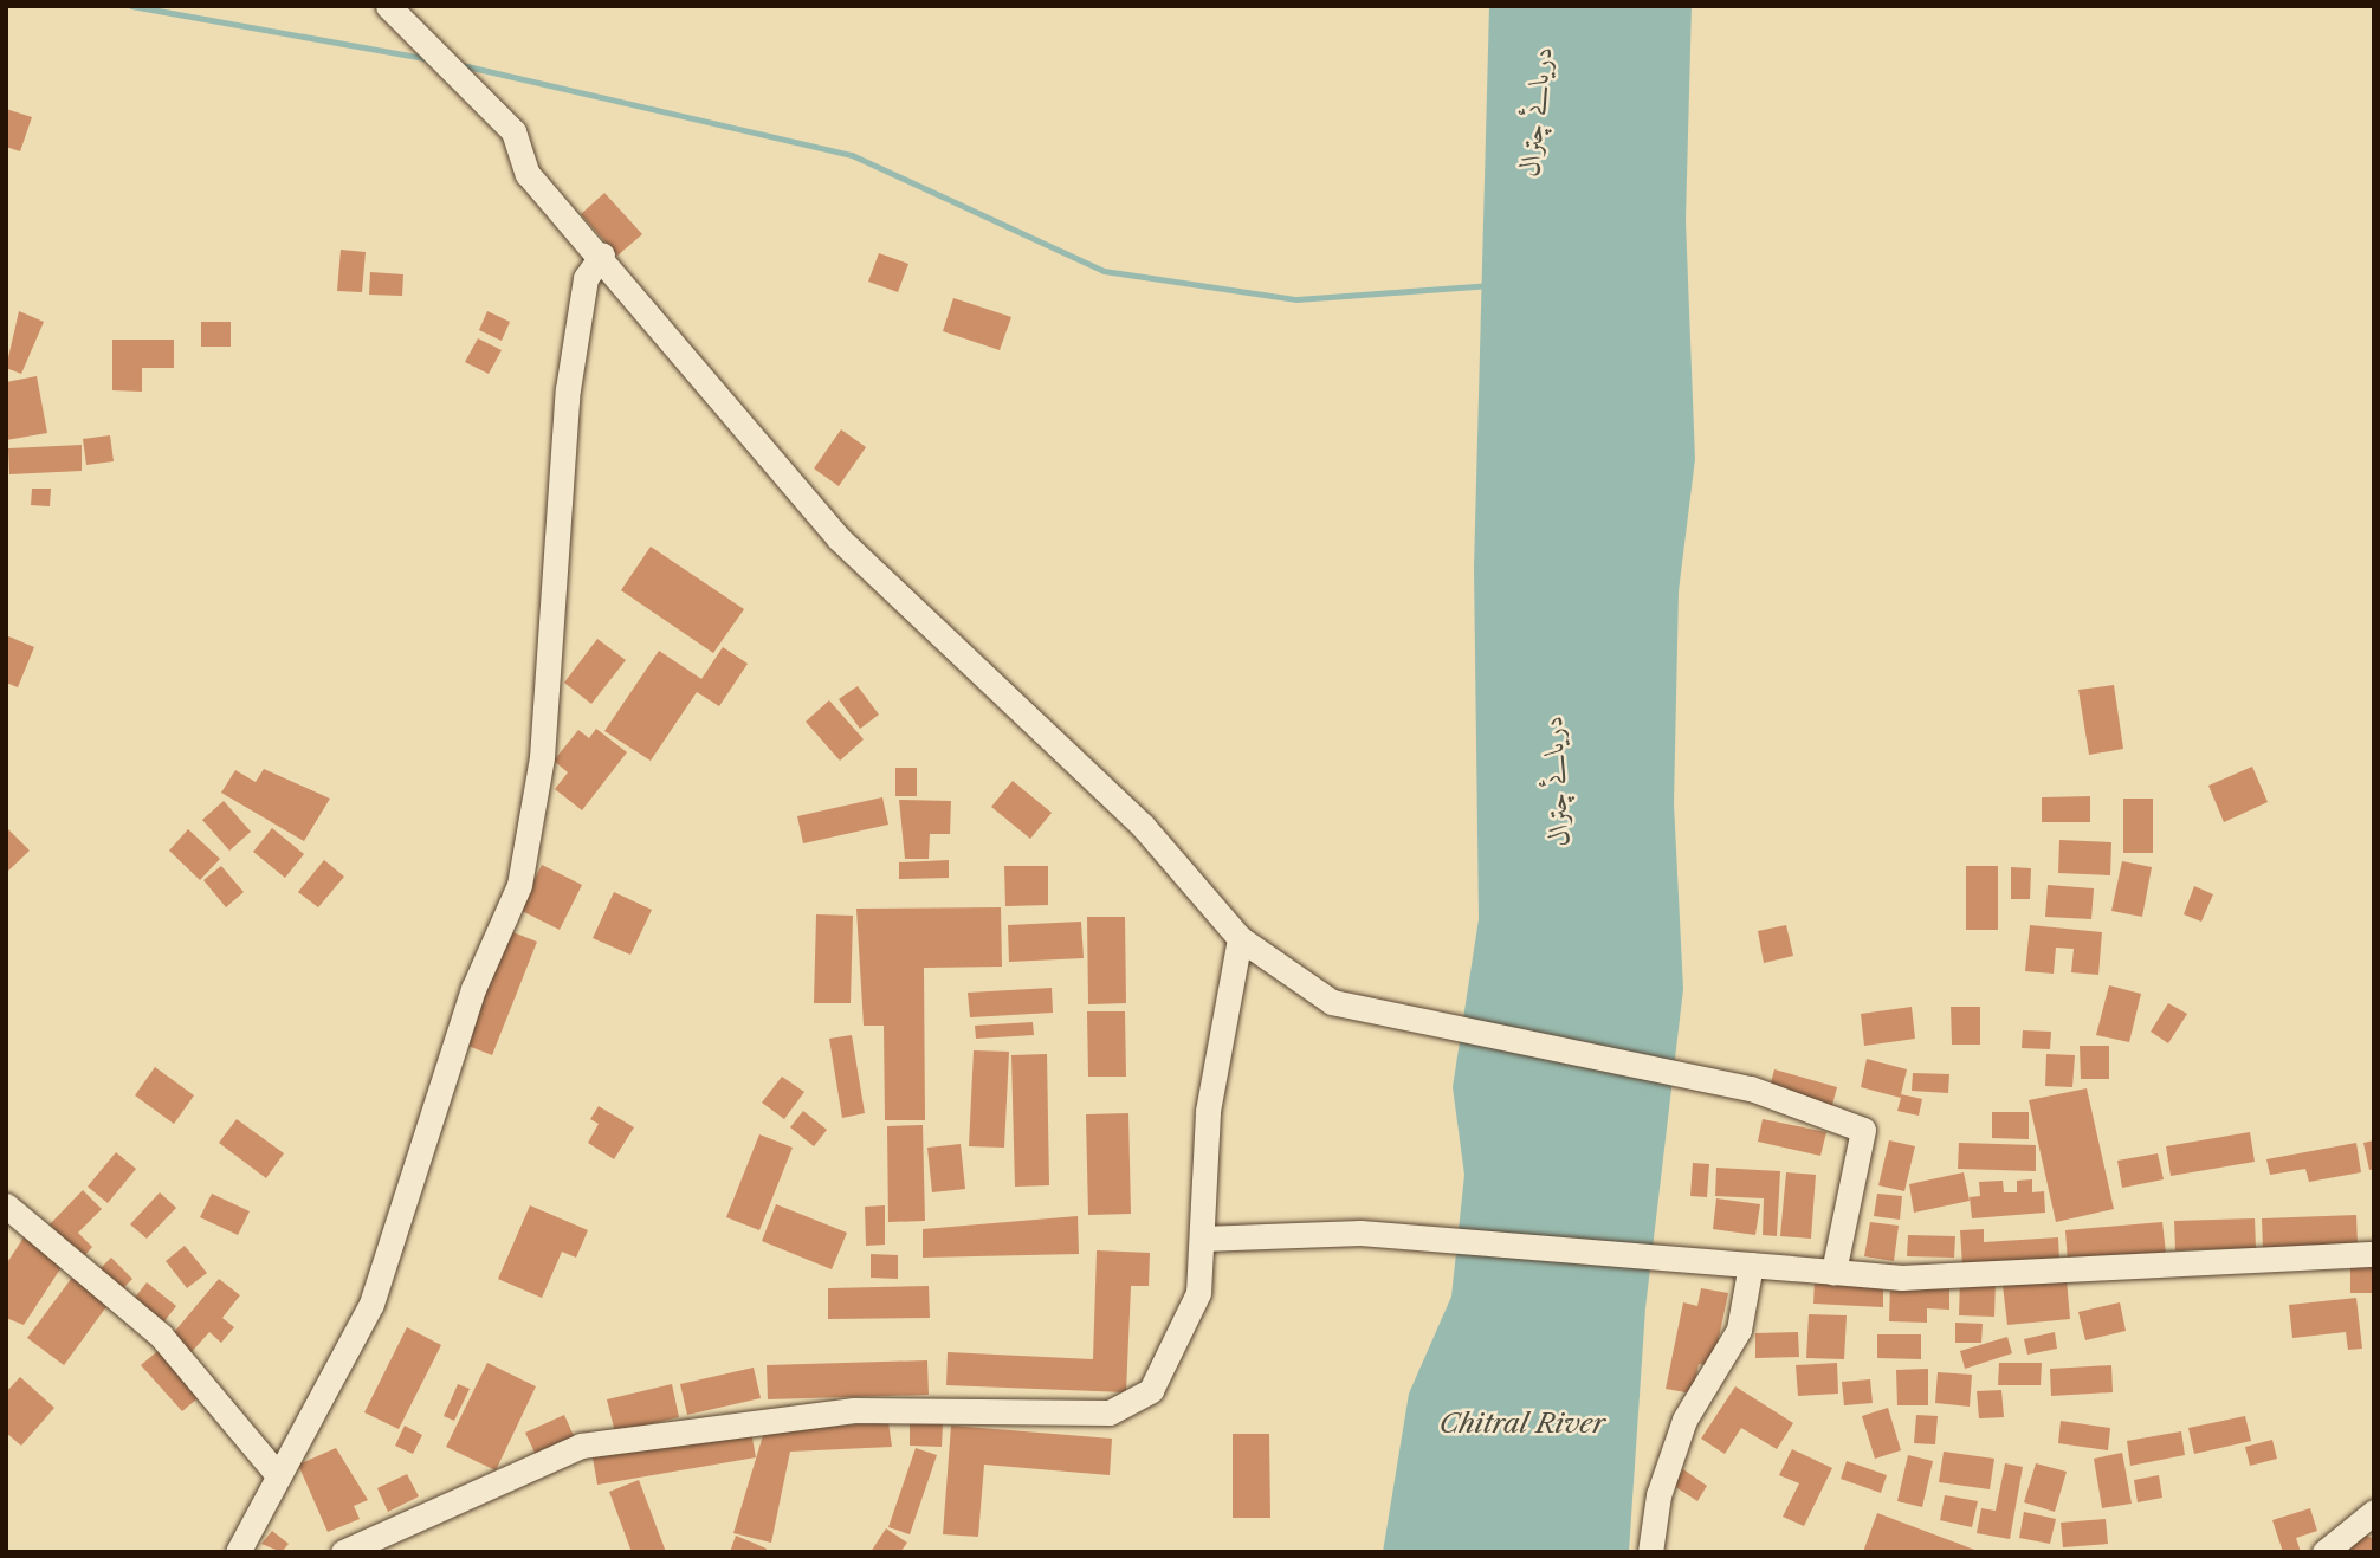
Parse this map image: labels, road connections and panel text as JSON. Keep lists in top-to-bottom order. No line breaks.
{"water":["دریائے چترال","Chitral River"]}
